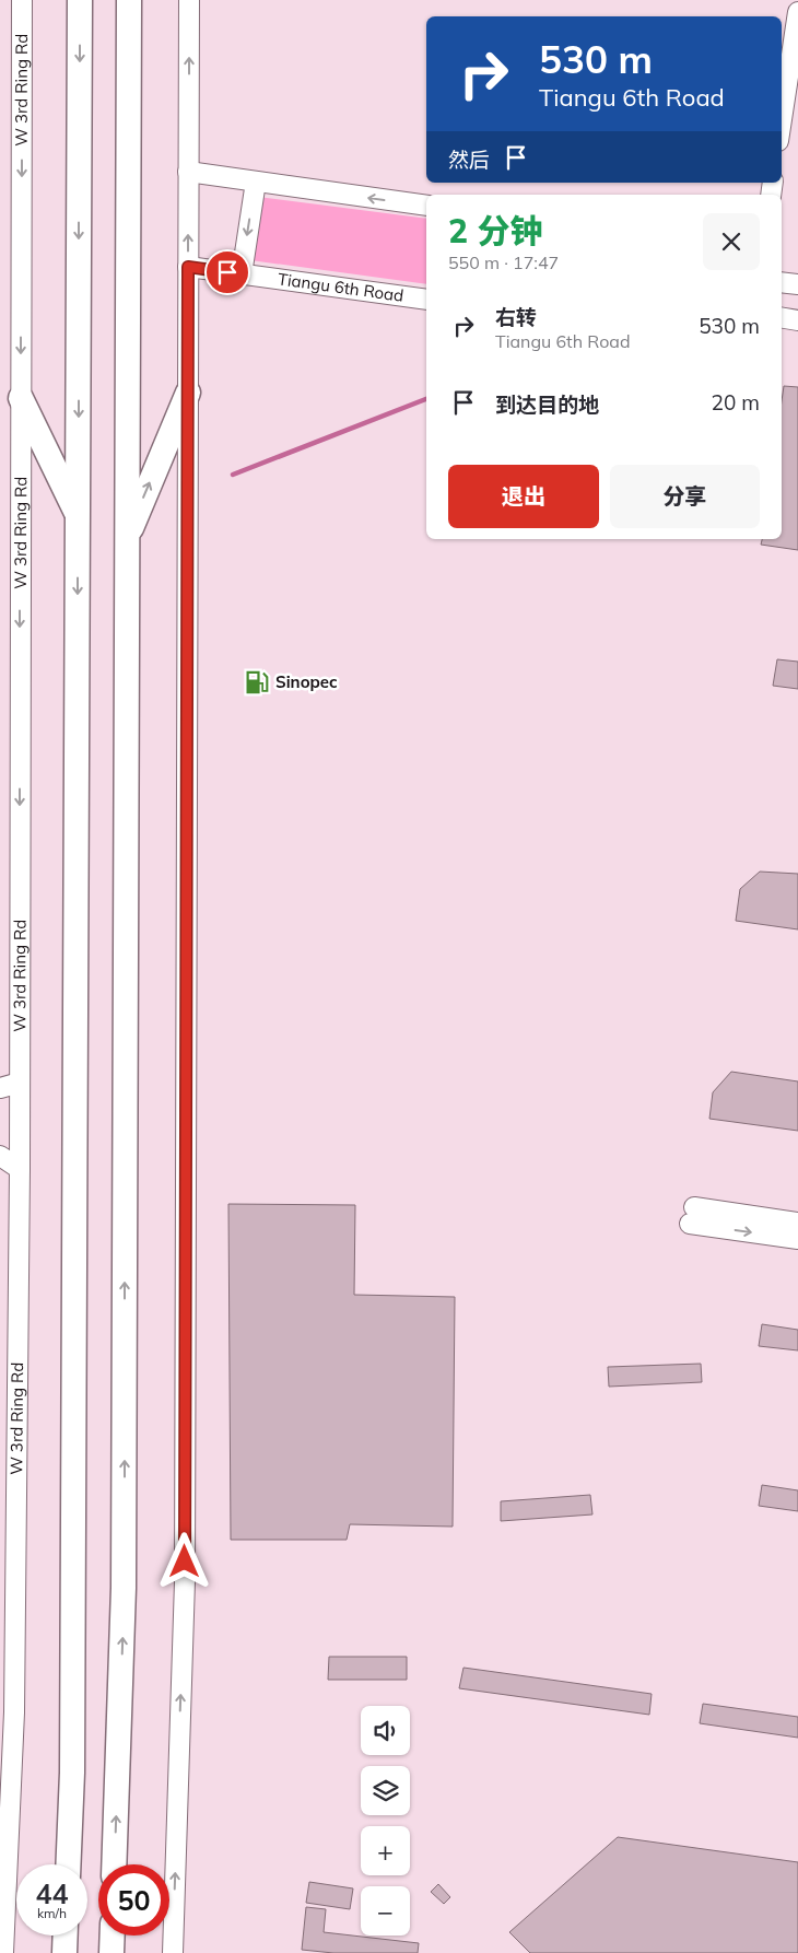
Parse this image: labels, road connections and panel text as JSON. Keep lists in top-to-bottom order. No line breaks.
{"streets":{"main road":["W 3rd Ring Rd","Tiangu 6th Road"]},"places":{"fuel station":["Sinopec"]},"page":{"turn":["530 m","Tiangu 6th Road"],"then":"然后","heading":["2 分钟","550 m · 17:47"],"list":[{"name":"右转","note":"Tiangu 6th Road","value":"530 m"},{"name":"到达目的地","value":"20 m"}],"buttons":["退出","分享"],"map_buttons":["+","−"],"speed":"44 km/h","limit":"50"}}
